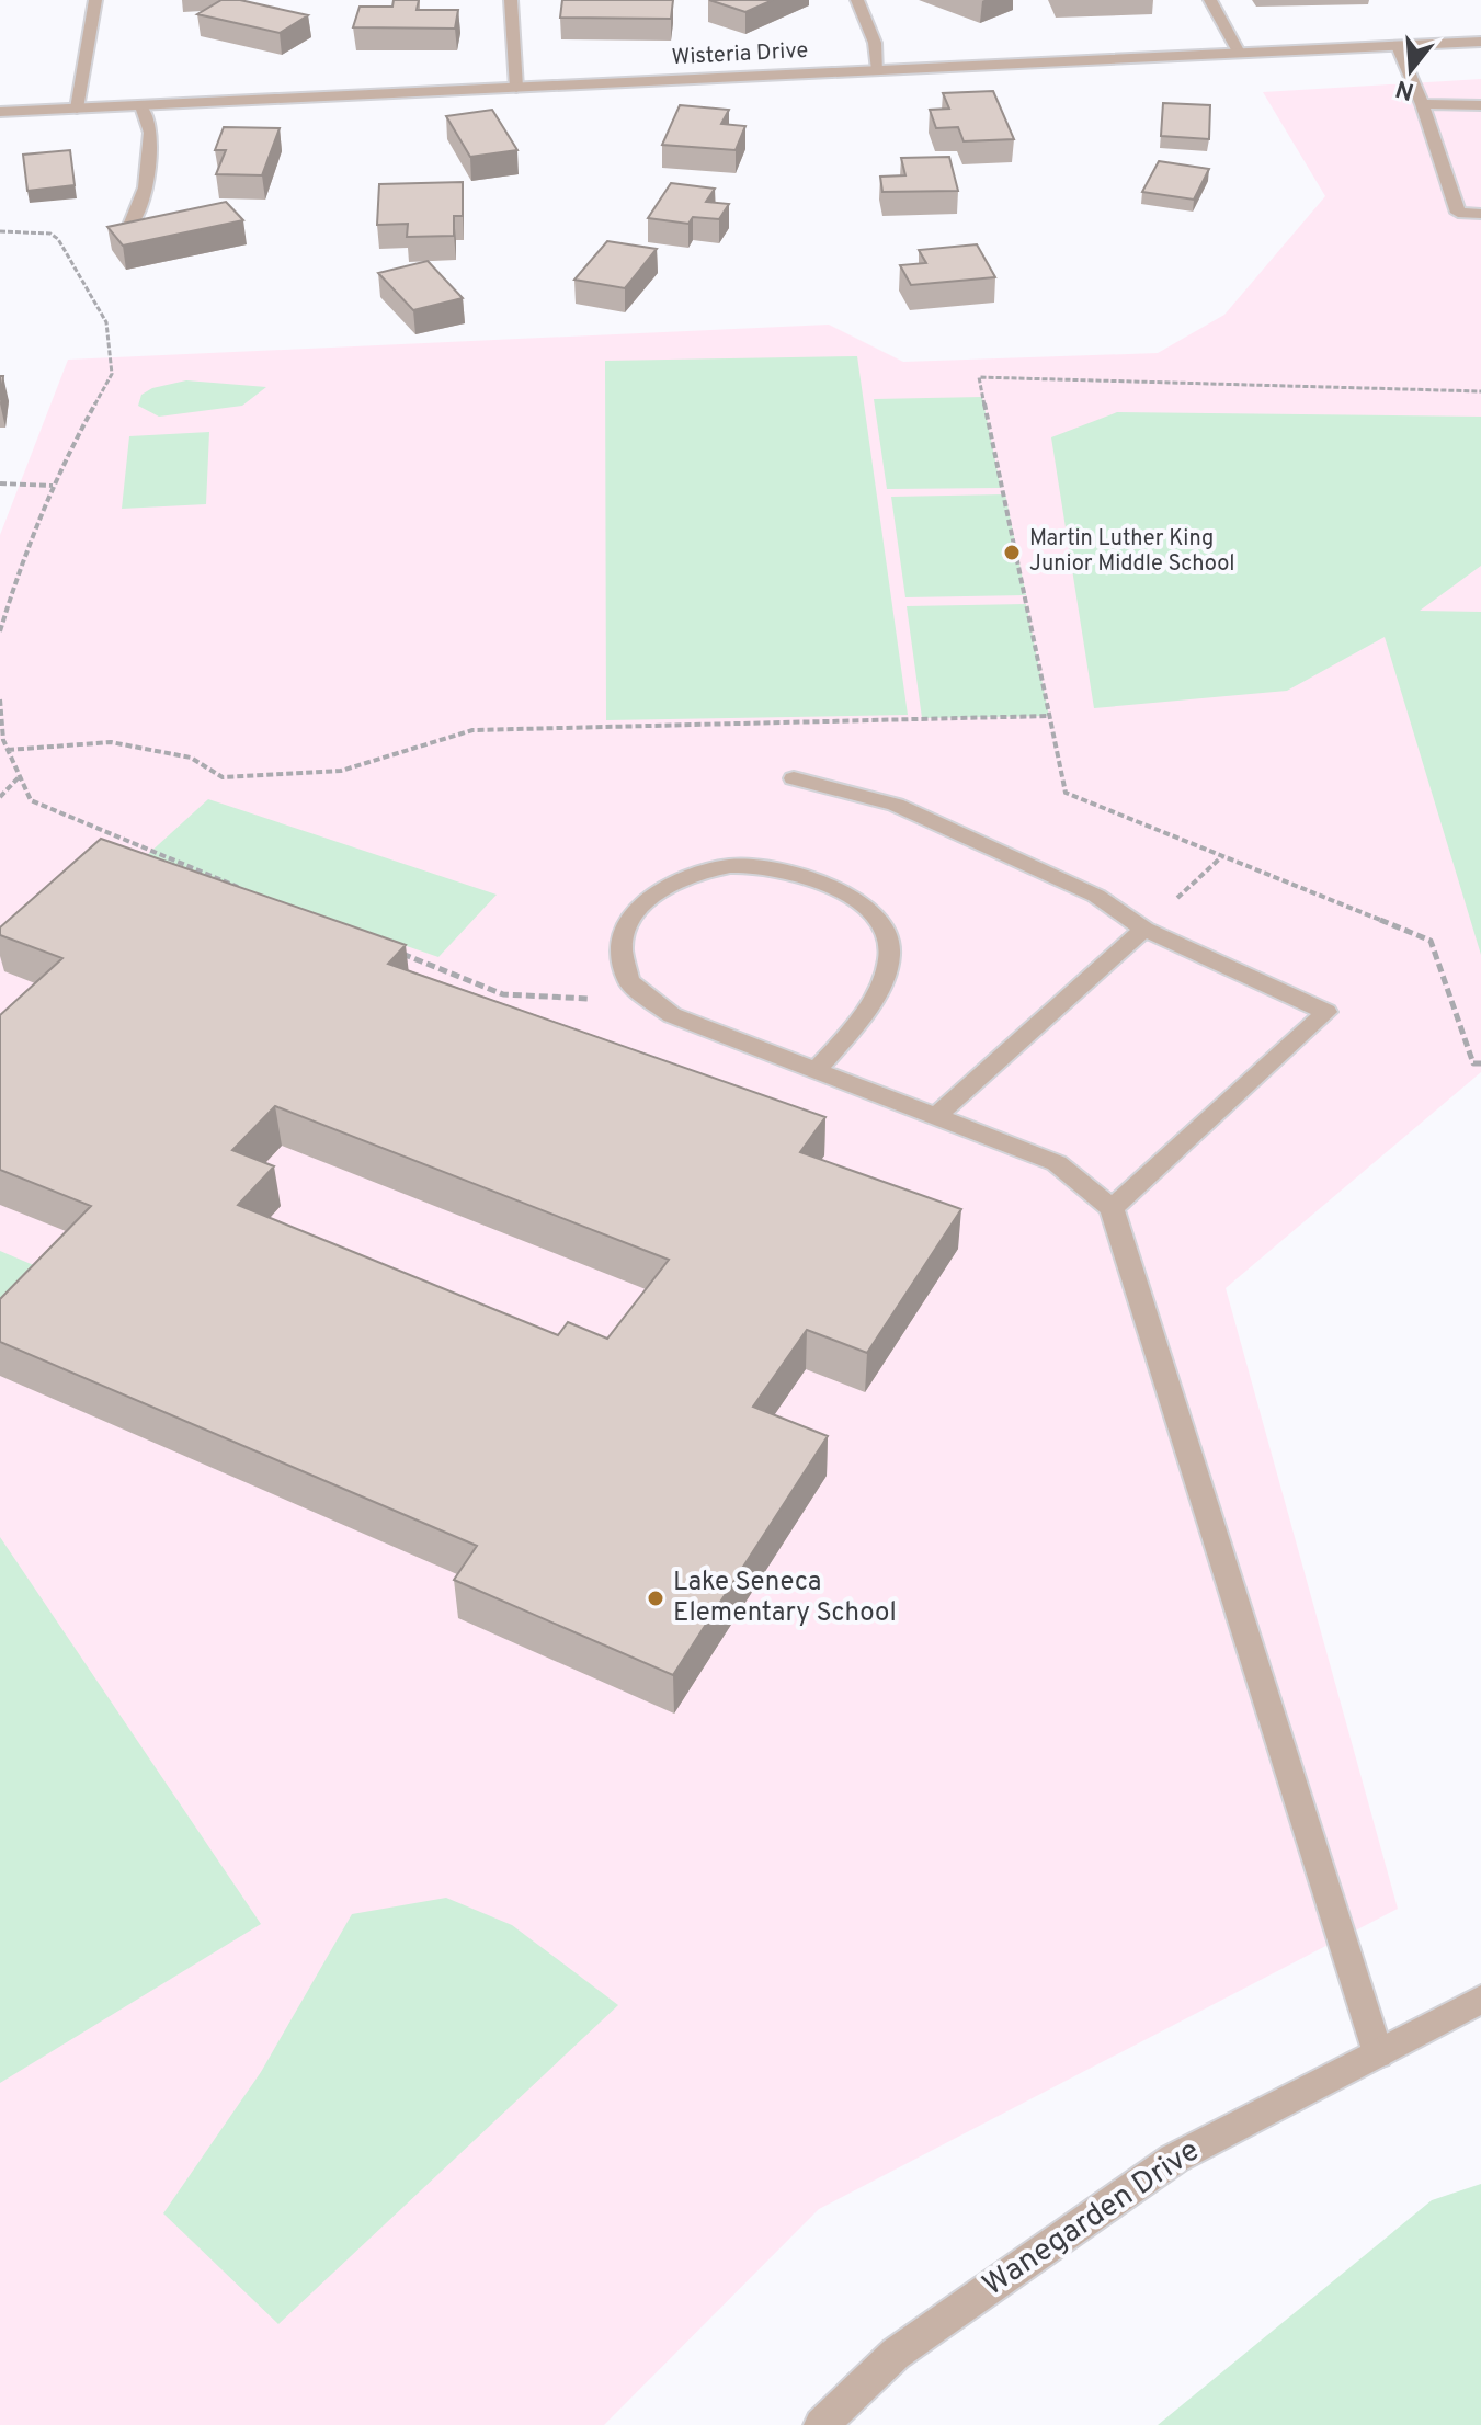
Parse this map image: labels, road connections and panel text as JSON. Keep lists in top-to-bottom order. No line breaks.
{"streets":{"street":["Wisteria Drive","Wanegarden Drive"]},"places":["Martin Luther King Junior Middle School","Lake Seneca Elementary School"],"north":"bottom"}
